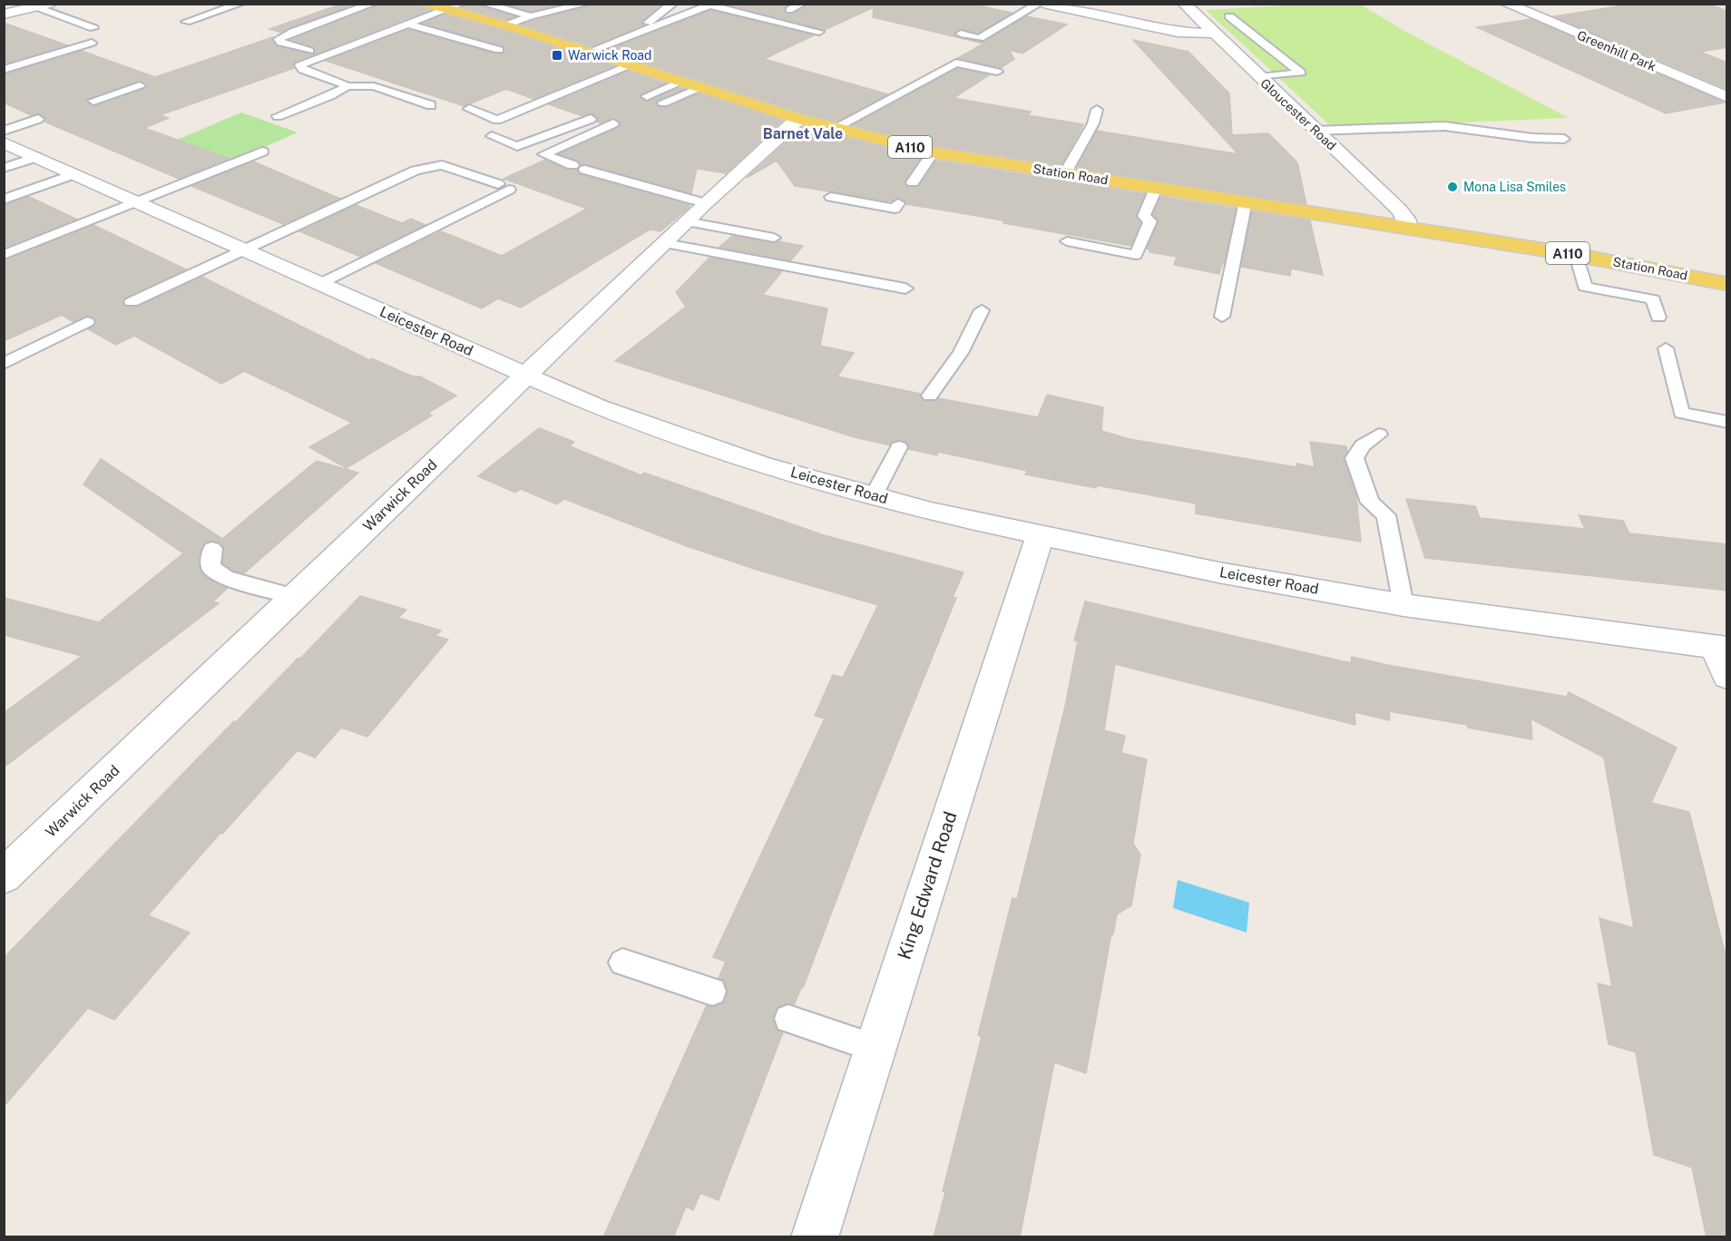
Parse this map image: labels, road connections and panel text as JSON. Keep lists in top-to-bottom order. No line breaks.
{"streets":{"main road":["A110","Station Road"],"street":["Greenhill Park","Gloucester Road","Leicester Road","Warwick Road","King Edward Road"]},"crossings":[["Gloucester Road","Station Road"],["Station Road","Warwick Road"],["Leicester Road","Warwick Road"],["Leicester Road","King Edward Road"]],"districts":["Barnet Vale"],"places":{"transit":["Warwick Road"],"other":["Mona Lisa Smiles"]}}
